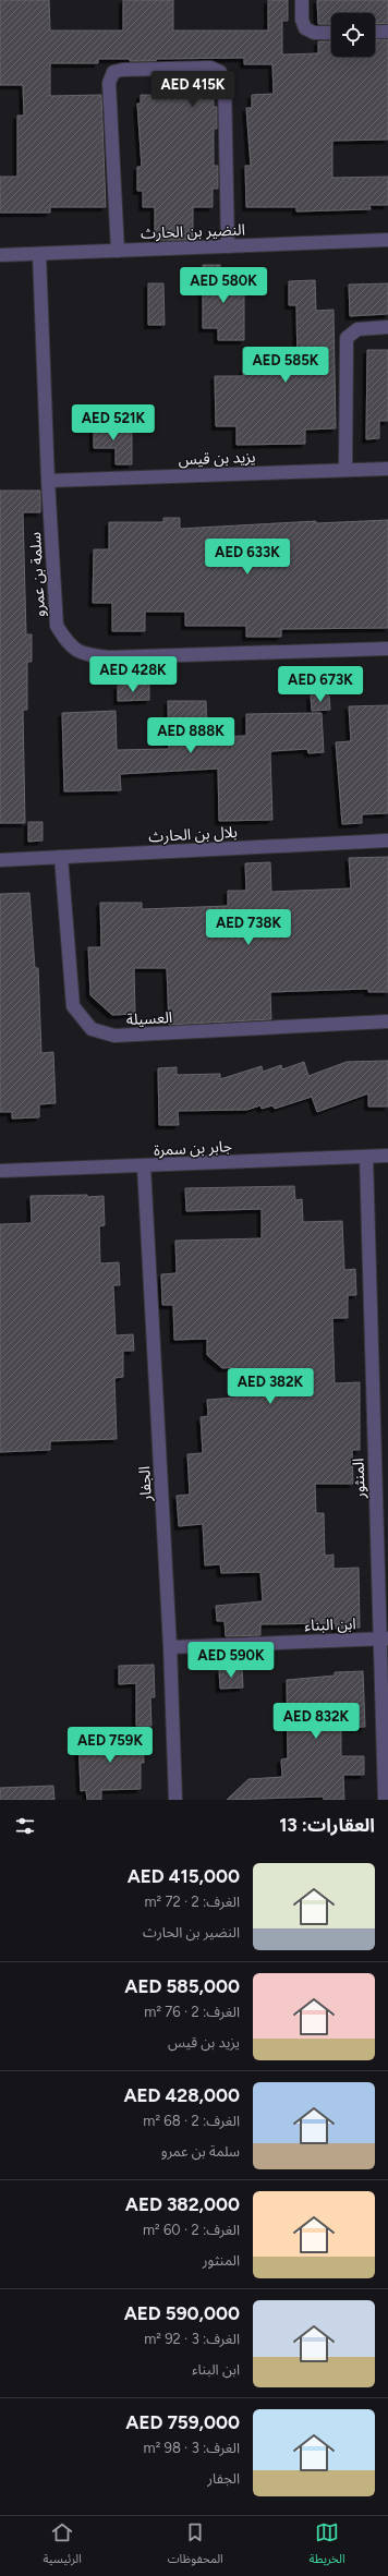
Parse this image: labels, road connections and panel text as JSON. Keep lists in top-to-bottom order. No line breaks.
{"streets":{"street":["النضير بن الحارث","يزيد بن قيس","سلمة بن عمرو","بلال بن الحارث","العسيلة","جابر بن سمرة","المنثور","الجفار","ابن البناء"]},"crossings":[["النضير بن الحارث","سلمة بن عمرو"],["يزيد بن قيس","سلمة بن عمرو"],["بلال بن الحارث","العسيلة"],["جابر بن سمرة","المنثور"],["جابر بن سمرة","الجفار"],["المنثور","ابن البناء"],["الجفار","ابن البناء"]],"page":{"price":["AED 415K","AED 580K","AED 585K","AED 521K","AED 633K","AED 428K","AED 673K","AED 888K","AED 738K","AED 382K","AED 590K","AED 832K","AED 759K"],"heading":"العقارات: 13","list":[{"name":"AED 415,000","note":"الغرف: 2 · 72 m² · النضير بن الحارث"},{"name":"AED 585,000","note":"الغرف: 2 · 76 m² · يزيد بن قيس"},{"name":"AED 428,000","note":"الغرف: 2 · 68 m² · سلمة بن عمرو"},{"name":"AED 382,000","note":"الغرف: 2 · 60 m² · المنثور"},{"name":"AED 590,000","note":"الغرف: 3 · 92 m² · ابن البناء"},{"name":"AED 759,000","note":"الغرف: 3 · 98 m² · الجفار"}],"tabs":["الخريطة","المحفوظات","الرئيسية"]}}
